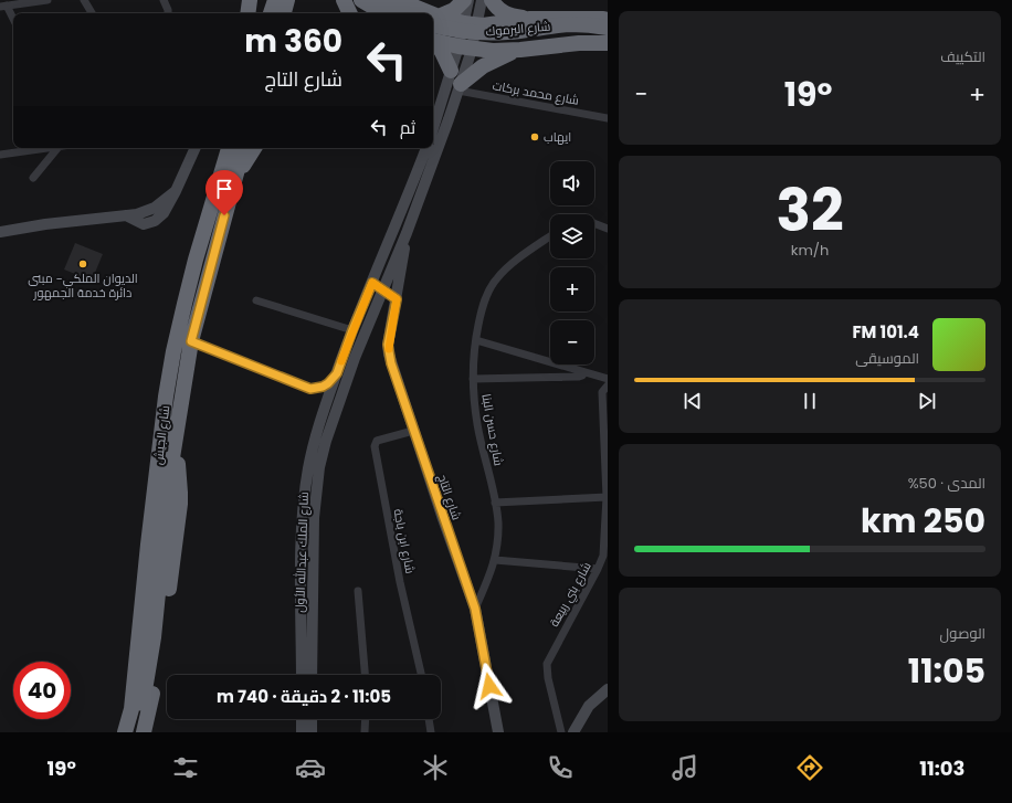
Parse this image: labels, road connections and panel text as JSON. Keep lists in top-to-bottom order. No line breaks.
{"streets":{"highway":["شارع اليرموك","شارع الجيش"],"main road":["شارع التاج","شارع الملك عبدالله الأول"],"street":["شارع محمد بركات","شارع حسن البنا","شارع ابن باجة","شارع بني ربيعة"]},"crossings":[["شارع محمد بركات","شارع الملك عبدالله الأول"],["شارع حسن البنا","شارع التاج"],["شارع التاج","شارع ابن باجة"],["شارع التاج","شارع الملك عبدالله الأول"]],"places":["ايهاب","الديوان الملكي- مبنى دائرة خدمة الجمهور"],"page":{"tile":["التكييف",["32","km/h"],["المدى · 50%","250 km"],["الوصول","11:05"]],"turn":["360 m","شارع التاج"],"heat":["−","19°","+"],"then":"ثم","map_buttons":["+","−"],"song":["101.4 FM","الموسيقى"],"limit":"40","trip":"11:05 · 2 دقيقة · 740 m","tabs":["11:03","19°"]}}
